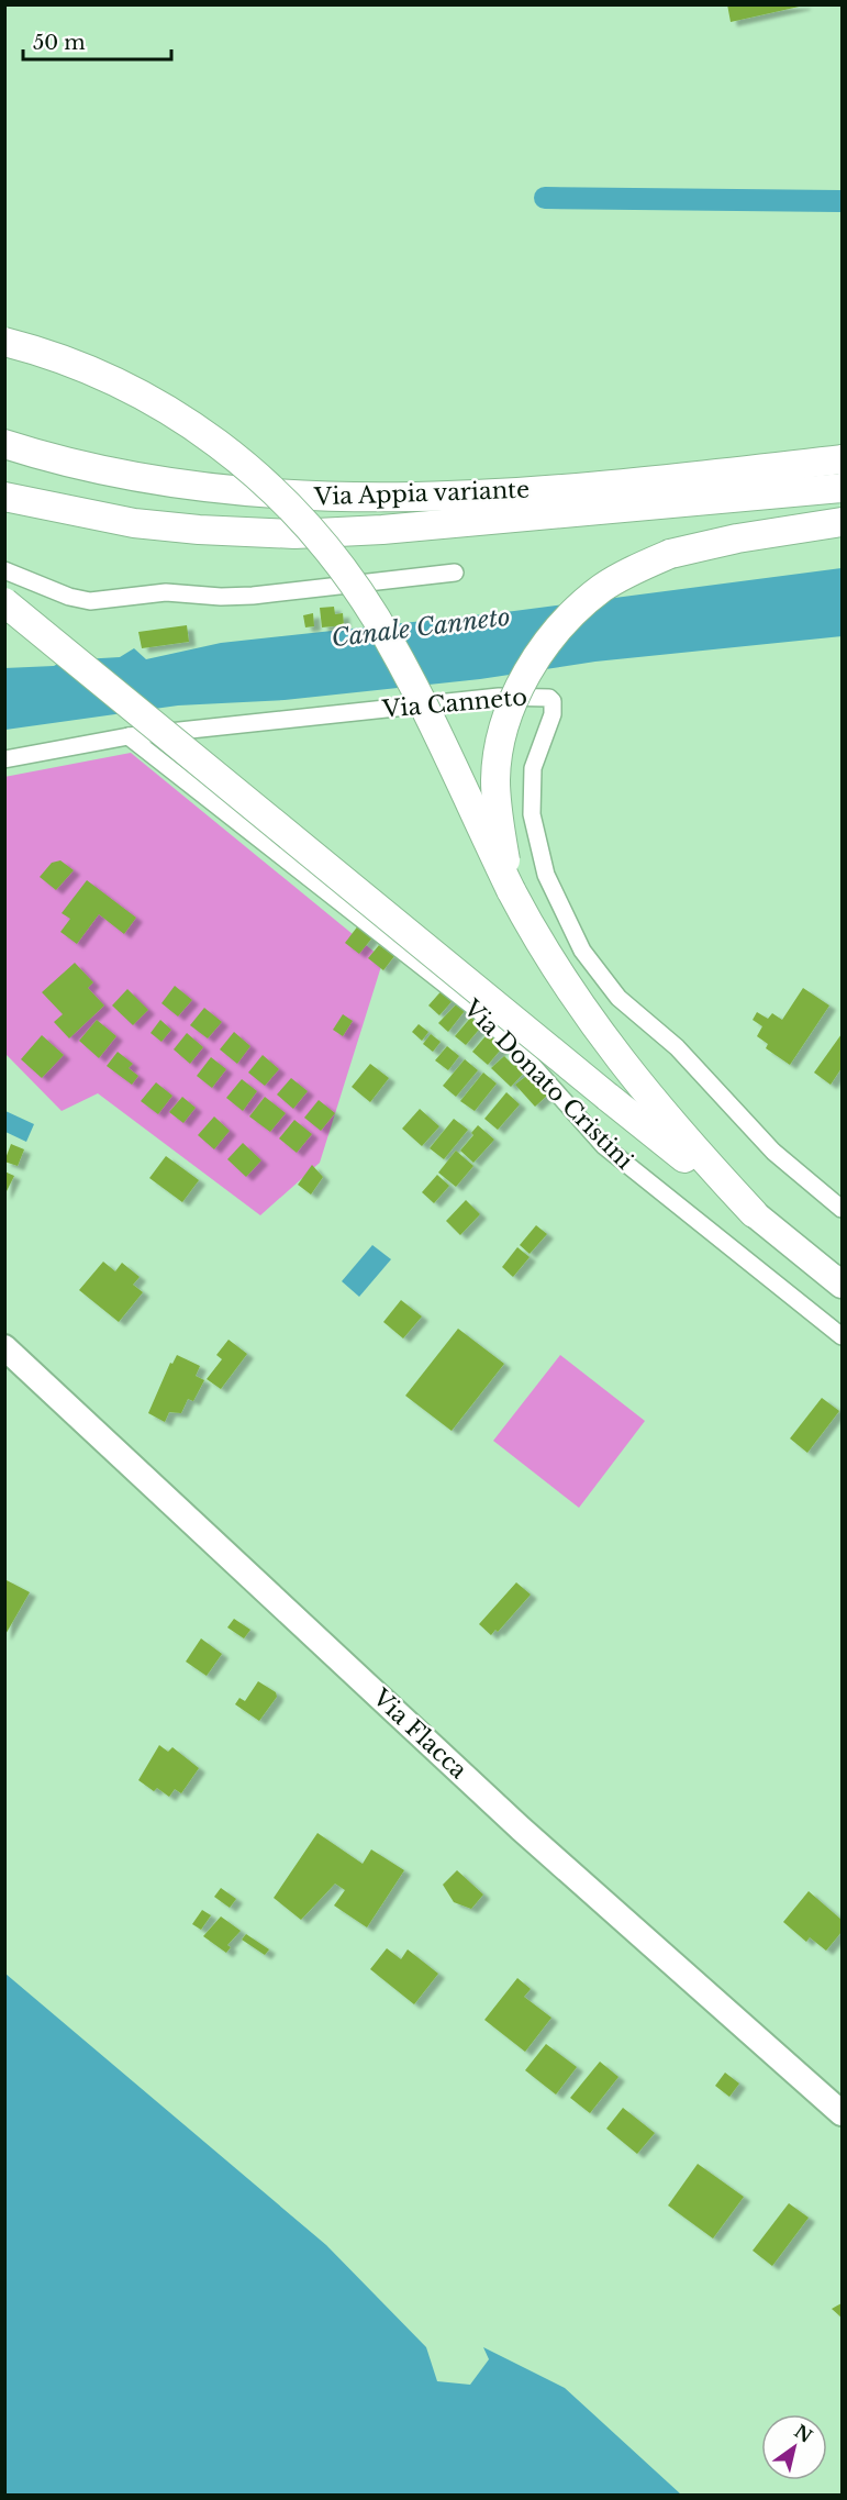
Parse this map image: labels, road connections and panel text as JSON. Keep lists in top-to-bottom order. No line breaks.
{"streets":{"highway":["Via Appia variante"],"main road":["Via Flacca"],"street":["Via Canneto","Via Donato Cristini"]},"crossings":[["Via Canneto","Via Donato Cristini"]],"water":["Canale Canneto"],"scale_bar":"50 m","north":"top right"}
